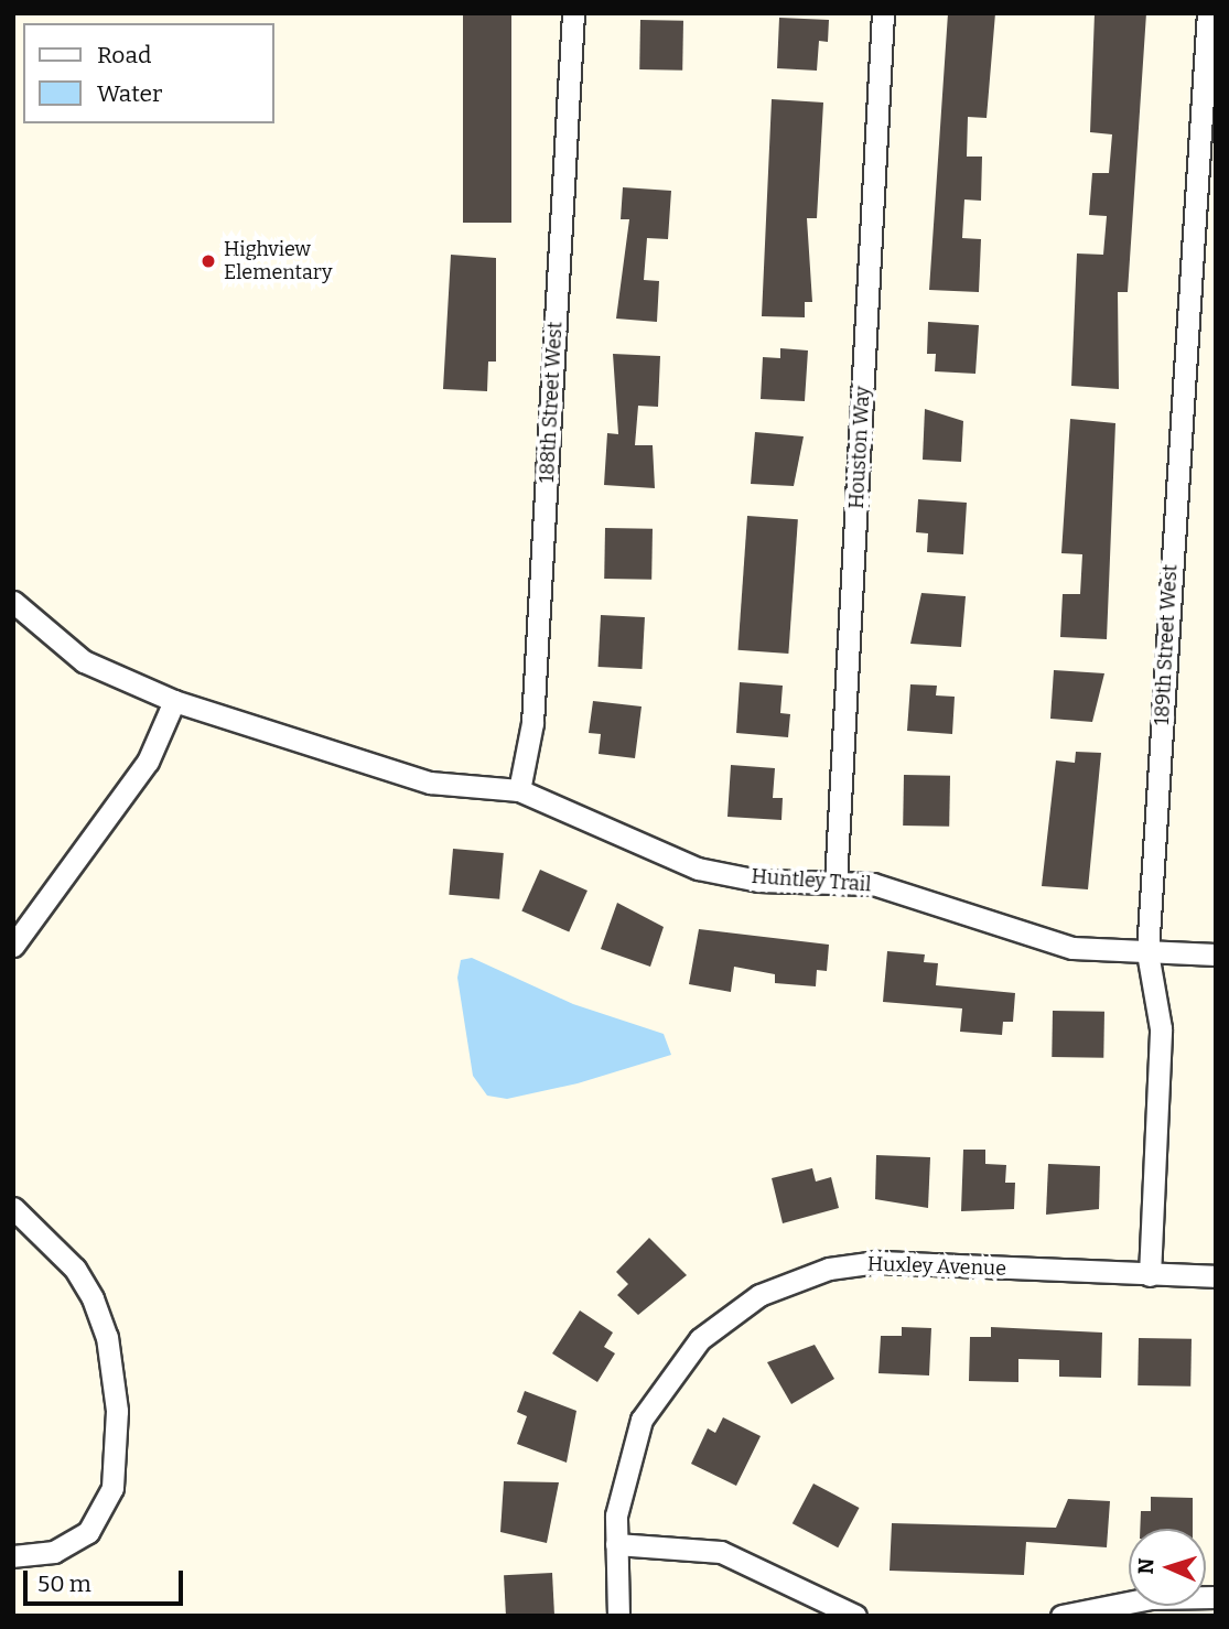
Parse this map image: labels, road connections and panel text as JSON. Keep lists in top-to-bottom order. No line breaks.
{"streets":{"street":["188th Street West","Houston Way","189th Street West","Huntley Trail","Huxley Avenue"]},"crossings":[["188th Street West","Huntley Trail"],["Houston Way","Huntley Trail"],["189th Street West","Huntley Trail"],["189th Street West","Huxley Avenue"]],"places":["Highview Elementary"],"legend":["Road","Water"],"scale_bar":"50 m","north":"left"}
